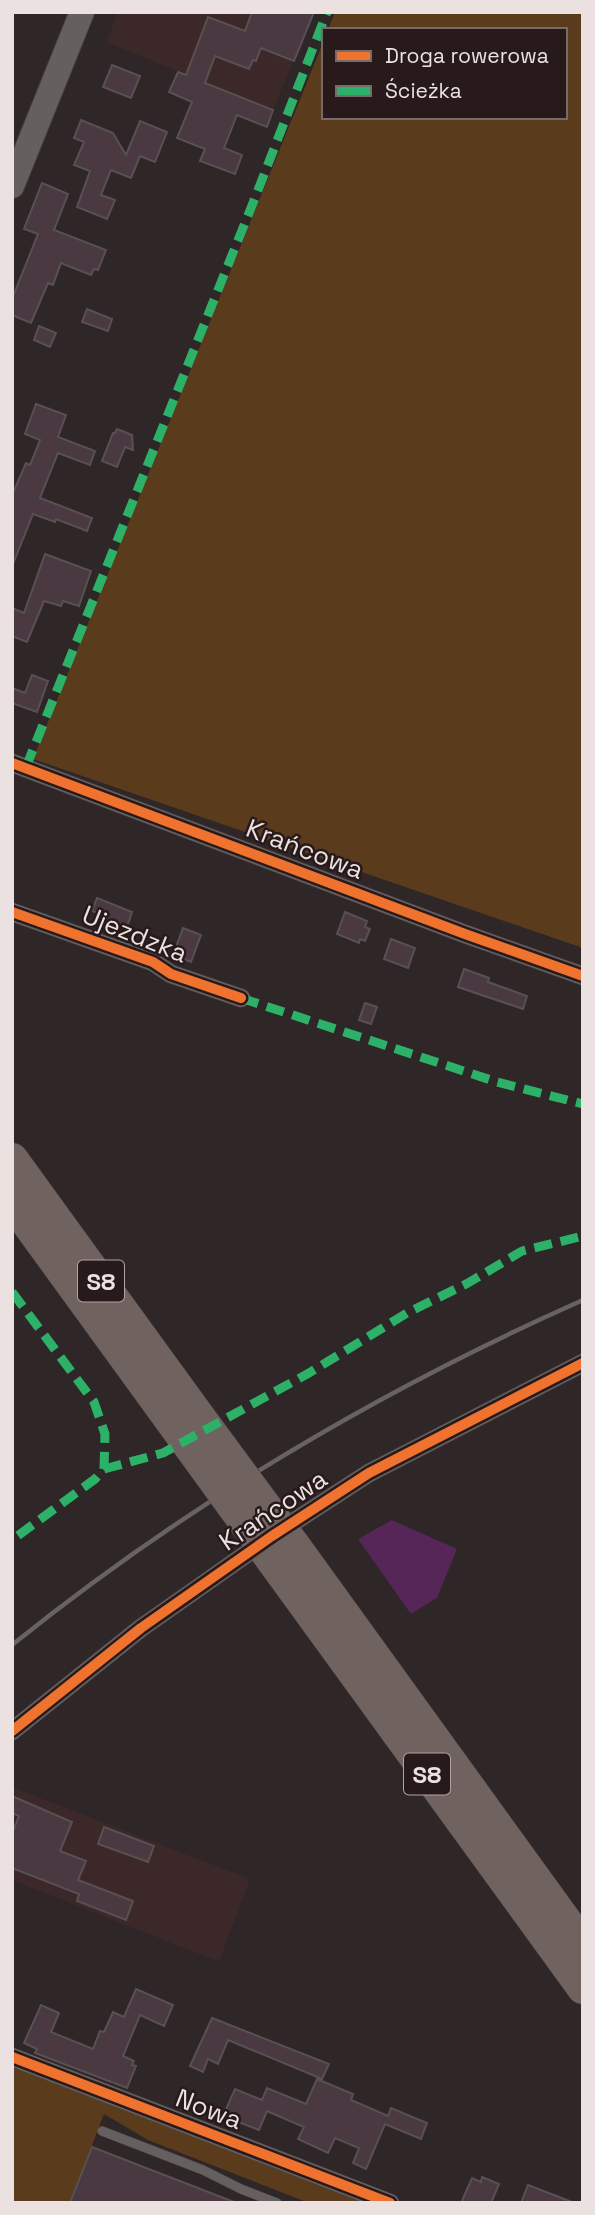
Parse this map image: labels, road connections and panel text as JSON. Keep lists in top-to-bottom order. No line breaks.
{"streets":{"highway":["S8"],"street":["Krańcowa","Ujezdzka","Nowa"]},"legend":["Droga rowerowa","Ścieżka"]}
